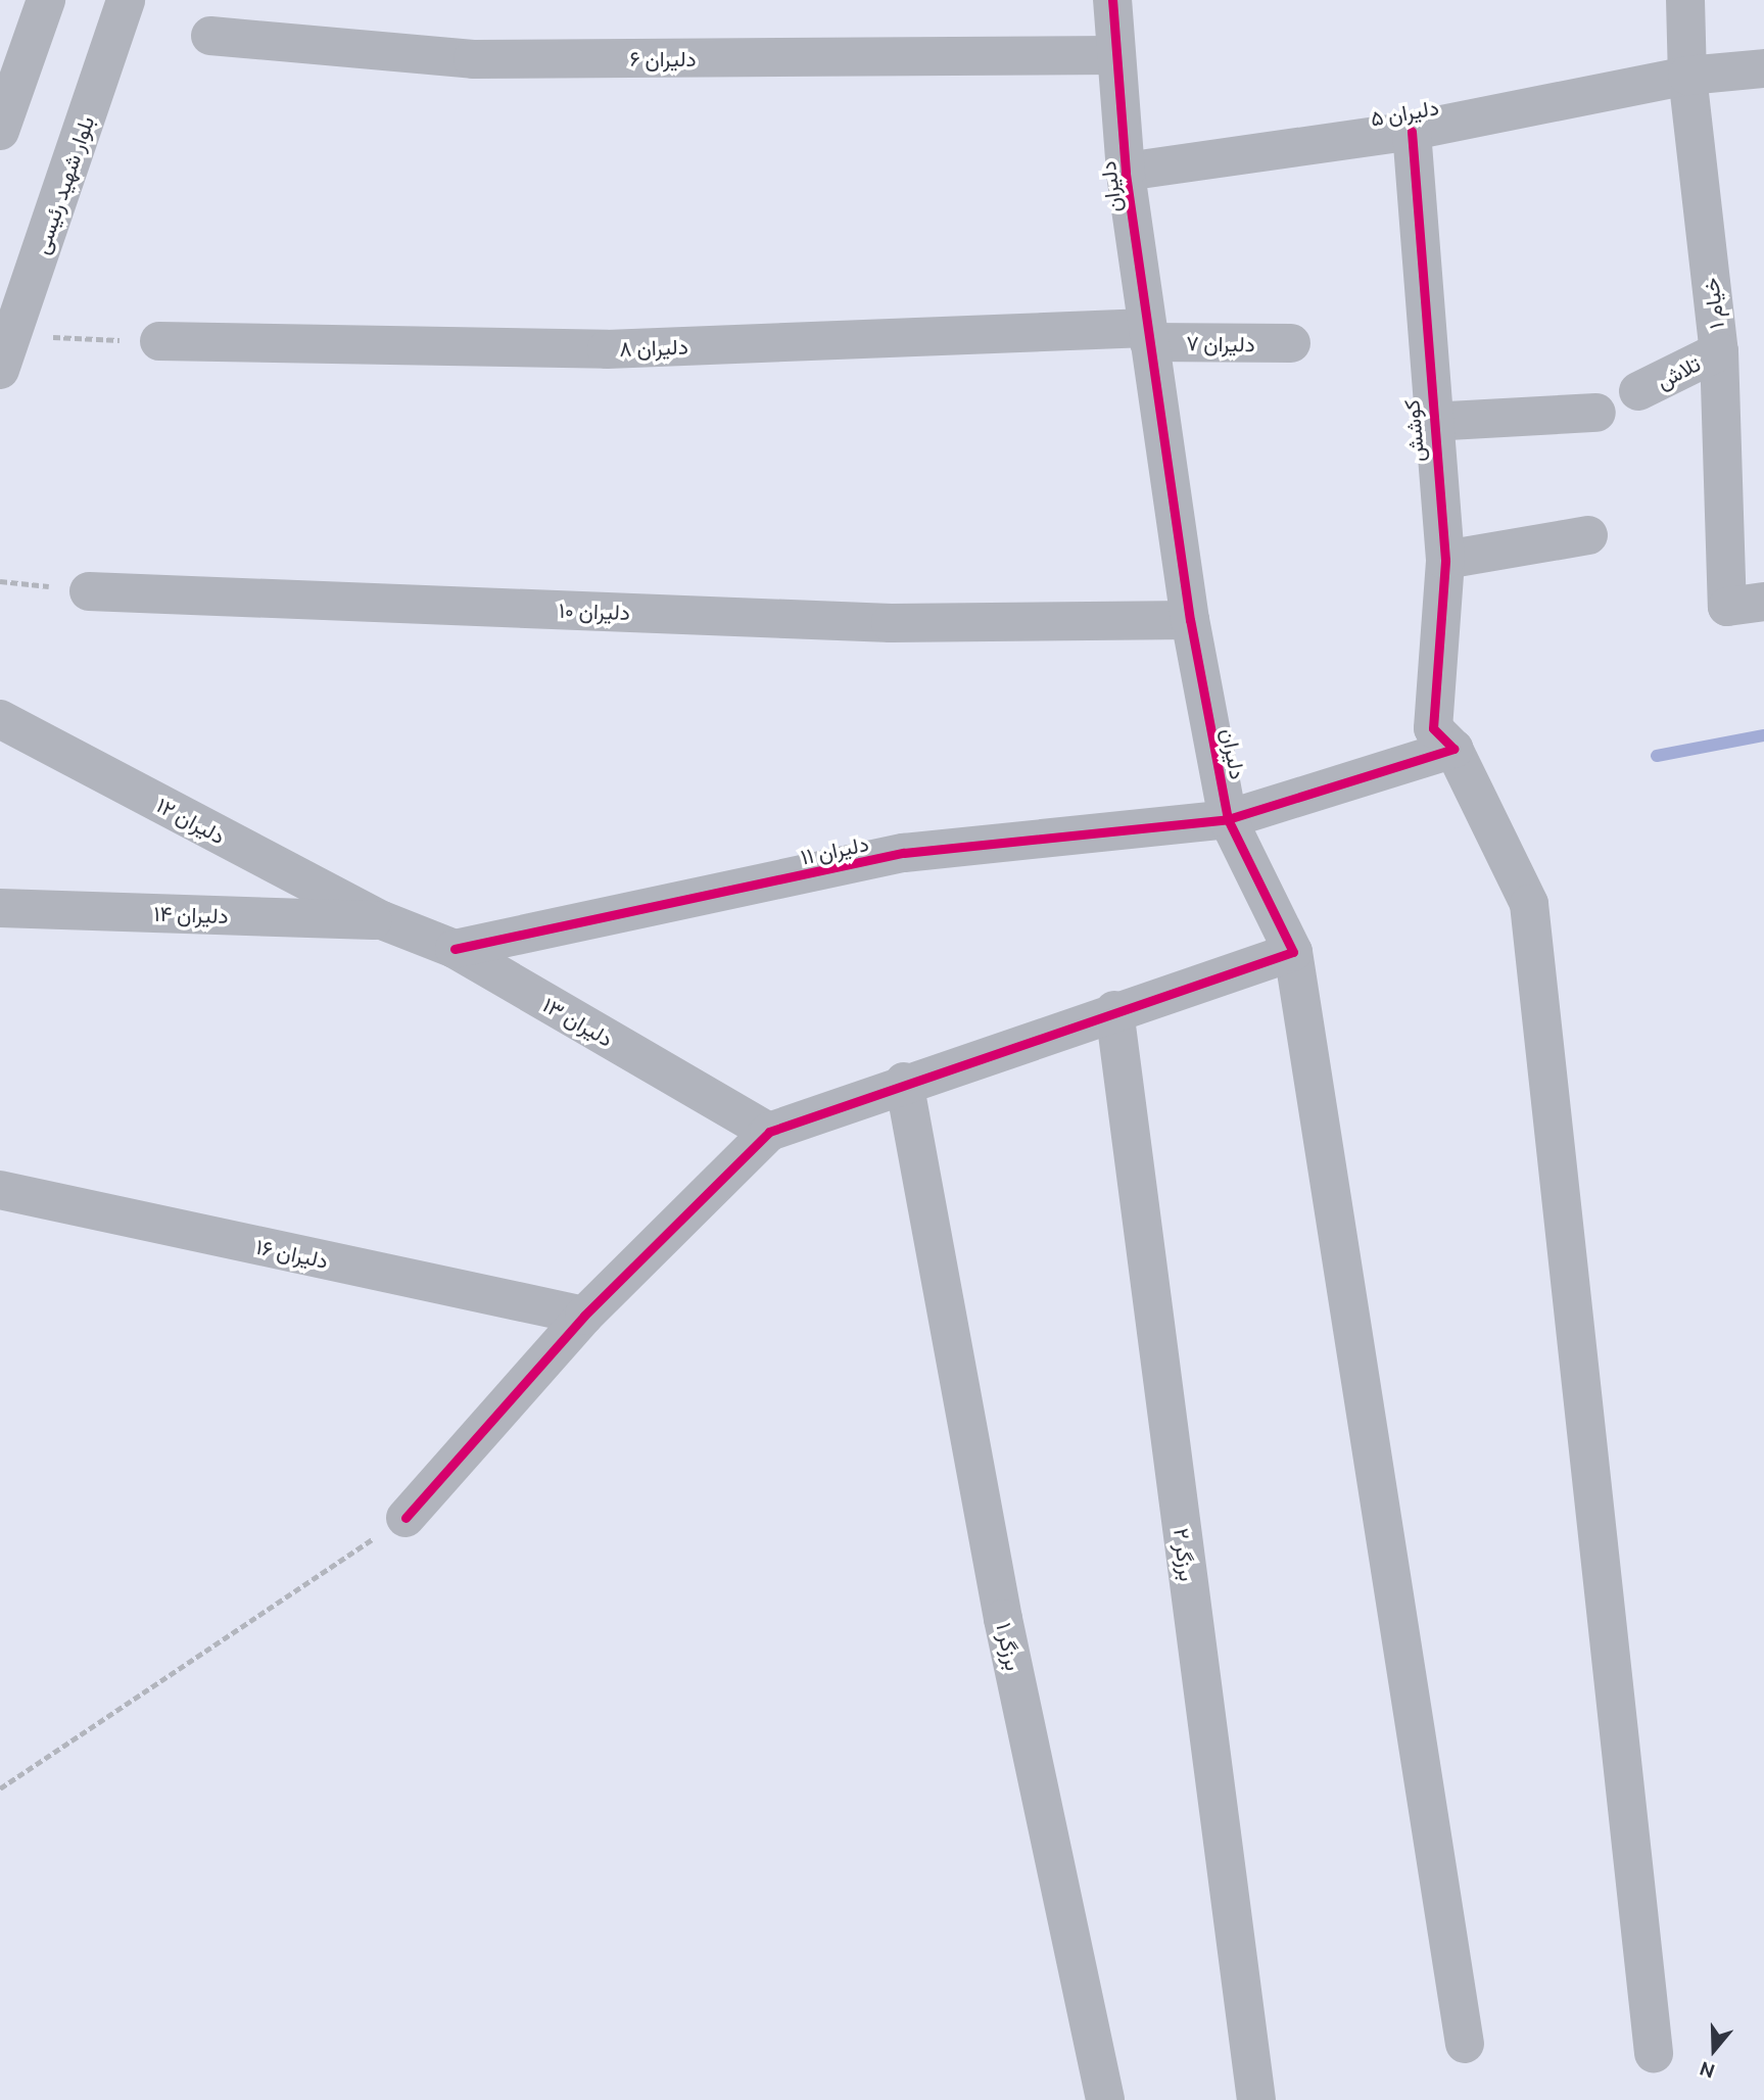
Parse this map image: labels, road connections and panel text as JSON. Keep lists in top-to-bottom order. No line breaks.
{"streets":{"street":["دلیران ۶","دلیران ۵","بلوار شهید رئیسی","دلیران","خیام ۱","دلیران ۷","دلیران ۸","تلاش","کوشش","دلیران ۱۰","دلیران ۱۲","دلیران ۱۱","دلیران ۱۴","دلیران ۱۳","دلیران ۱۶","برزگر ۲","برزگر ۱"]},"crossings":[["دلیران ۶","دلیران"],["دلیران ۵","دلیران"],["دلیران ۵","خیام ۱"],["دلیران ۵","کوشش"],["دلیران","دلیران ۷"],["دلیران","دلیران ۸"],["دلیران","دلیران ۱۰"],["دلیران","دلیران ۱۱"],["خیام ۱","تلاش"],["دلیران ۷","دلیران ۸"],["کوشش","دلیران ۱۱"],["دلیران ۱۲","دلیران ۱۴"],["دلیران ۱۲","دلیران ۱۳"],["دلیران ۱۱","دلیران ۱۳"],["دلیران ۱۴","دلیران ۱۳"]],"north":"bottom"}
